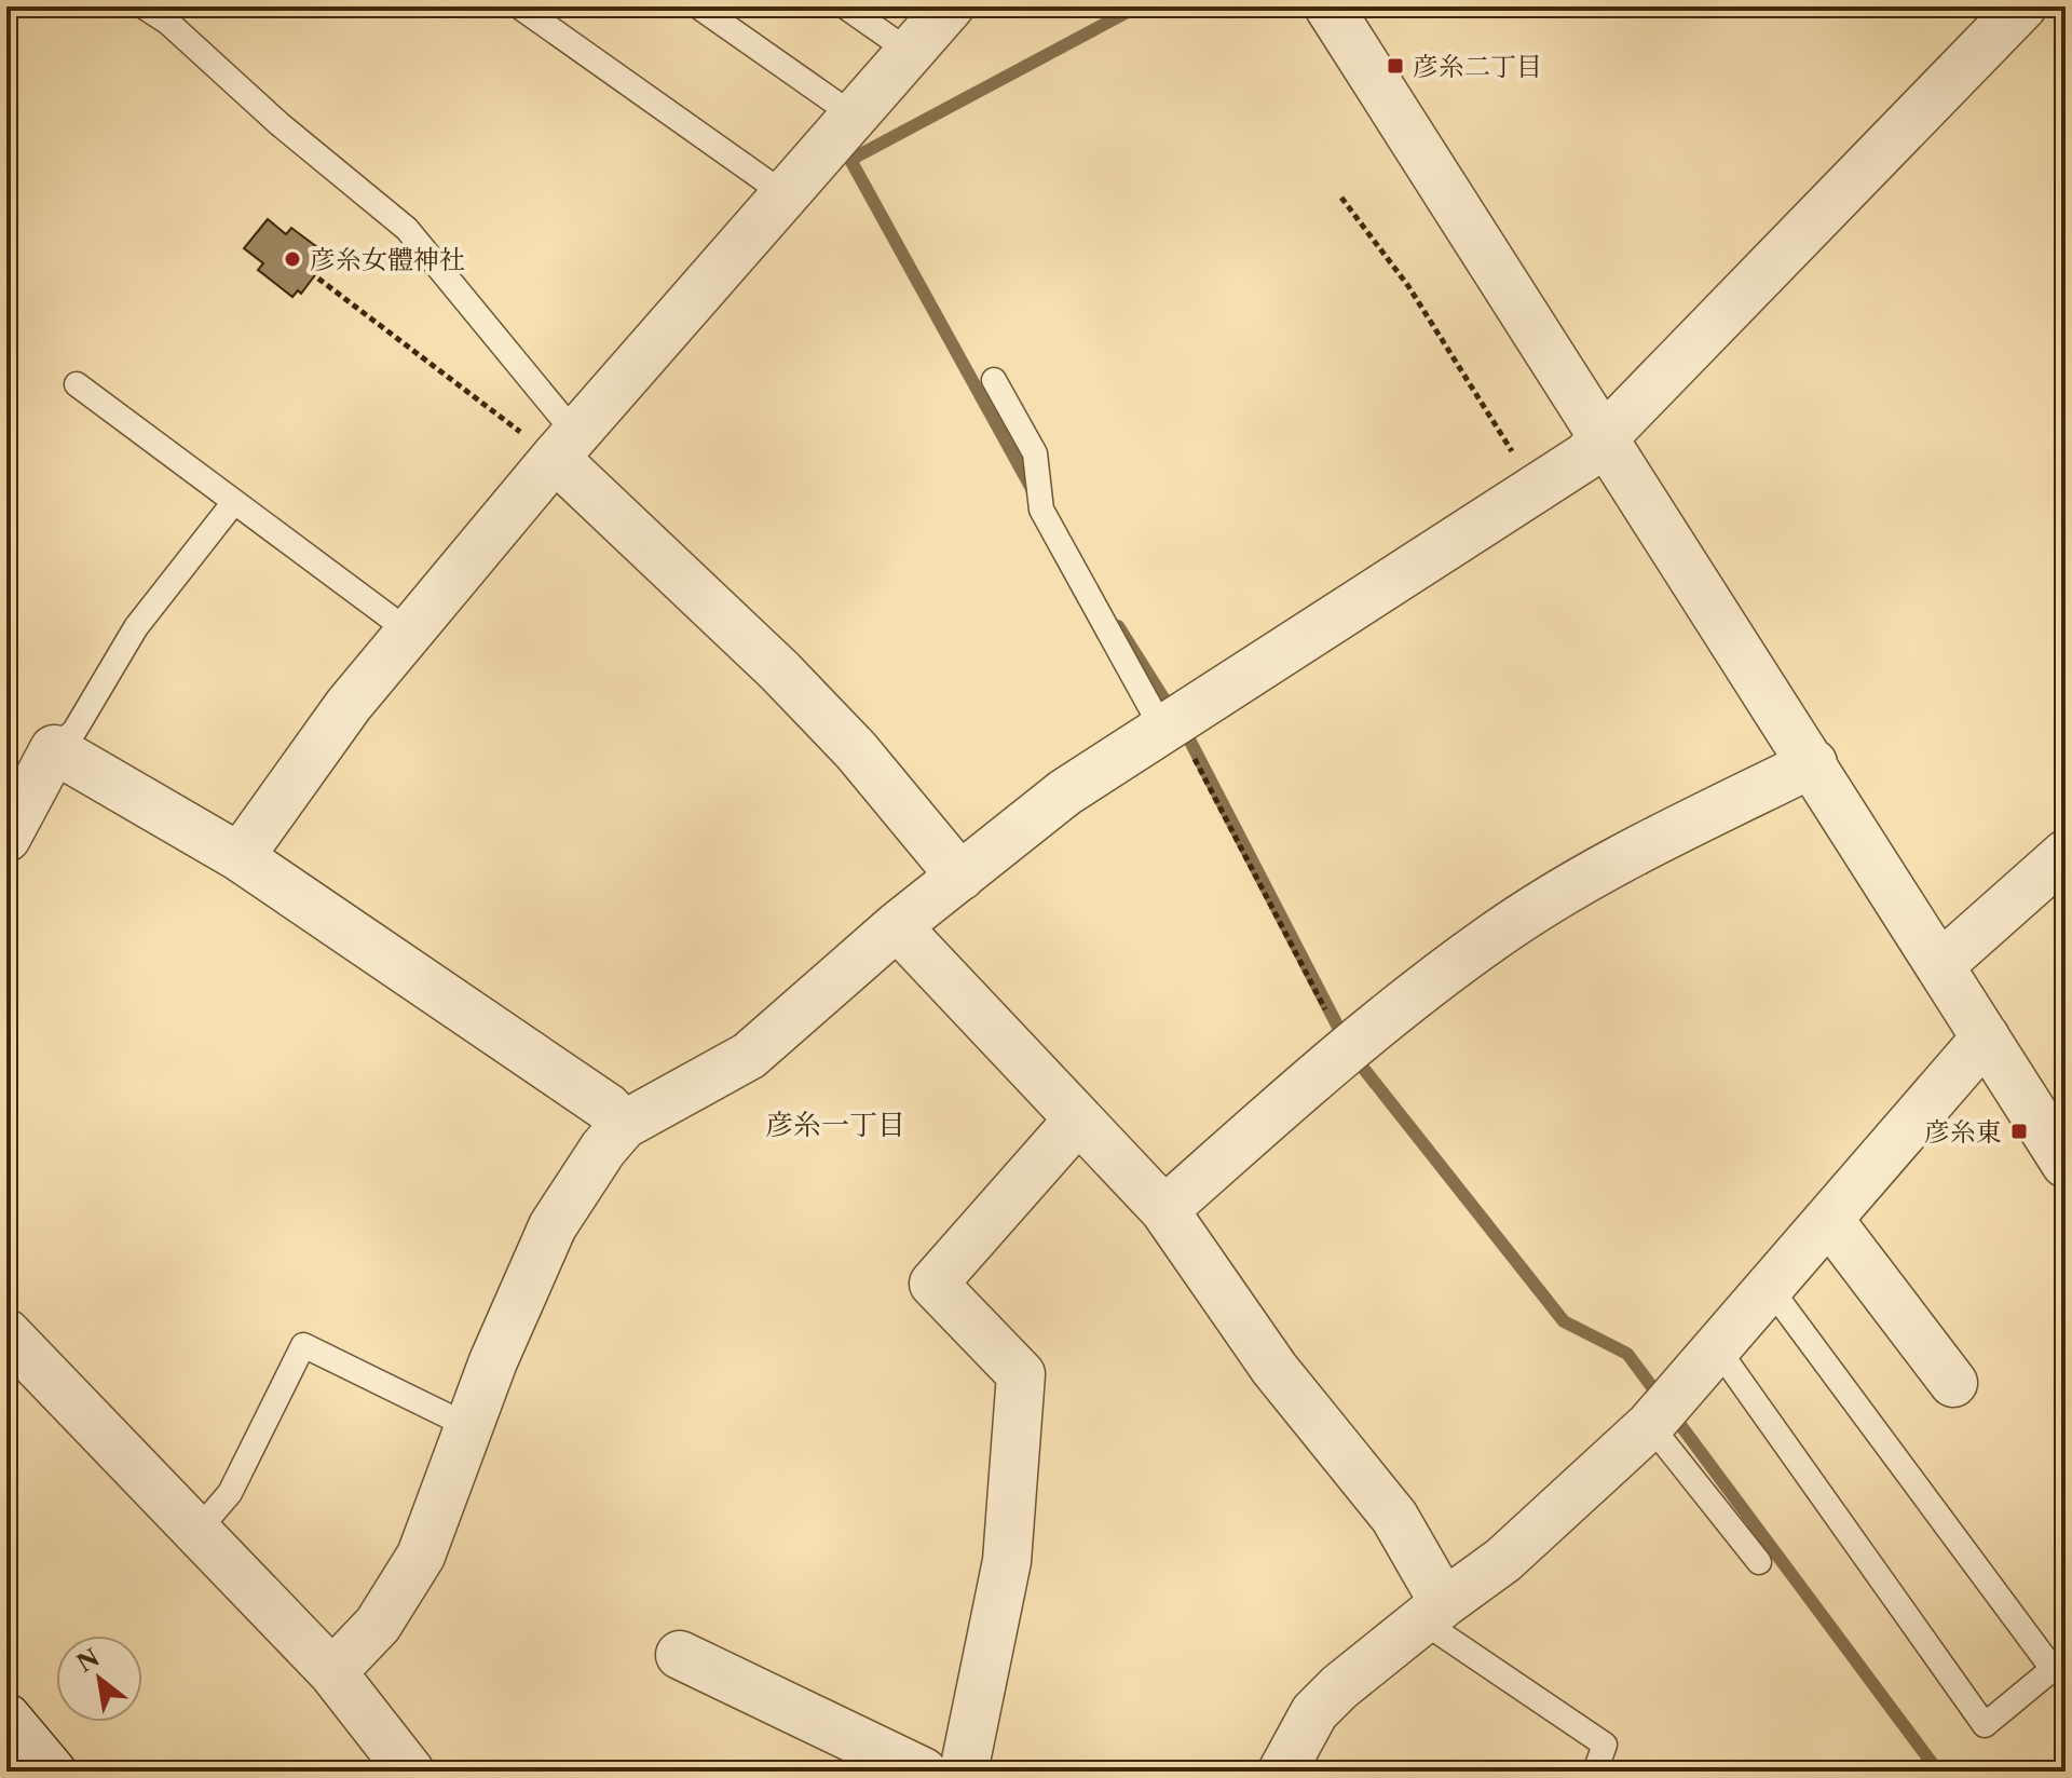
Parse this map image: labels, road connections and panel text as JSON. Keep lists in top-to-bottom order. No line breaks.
{"districts":["彦糸一丁目"],"places":{"transit":["彦糸二丁目","彦糸東"],"other":["彦糸女體神社"]},"north":"top left"}
